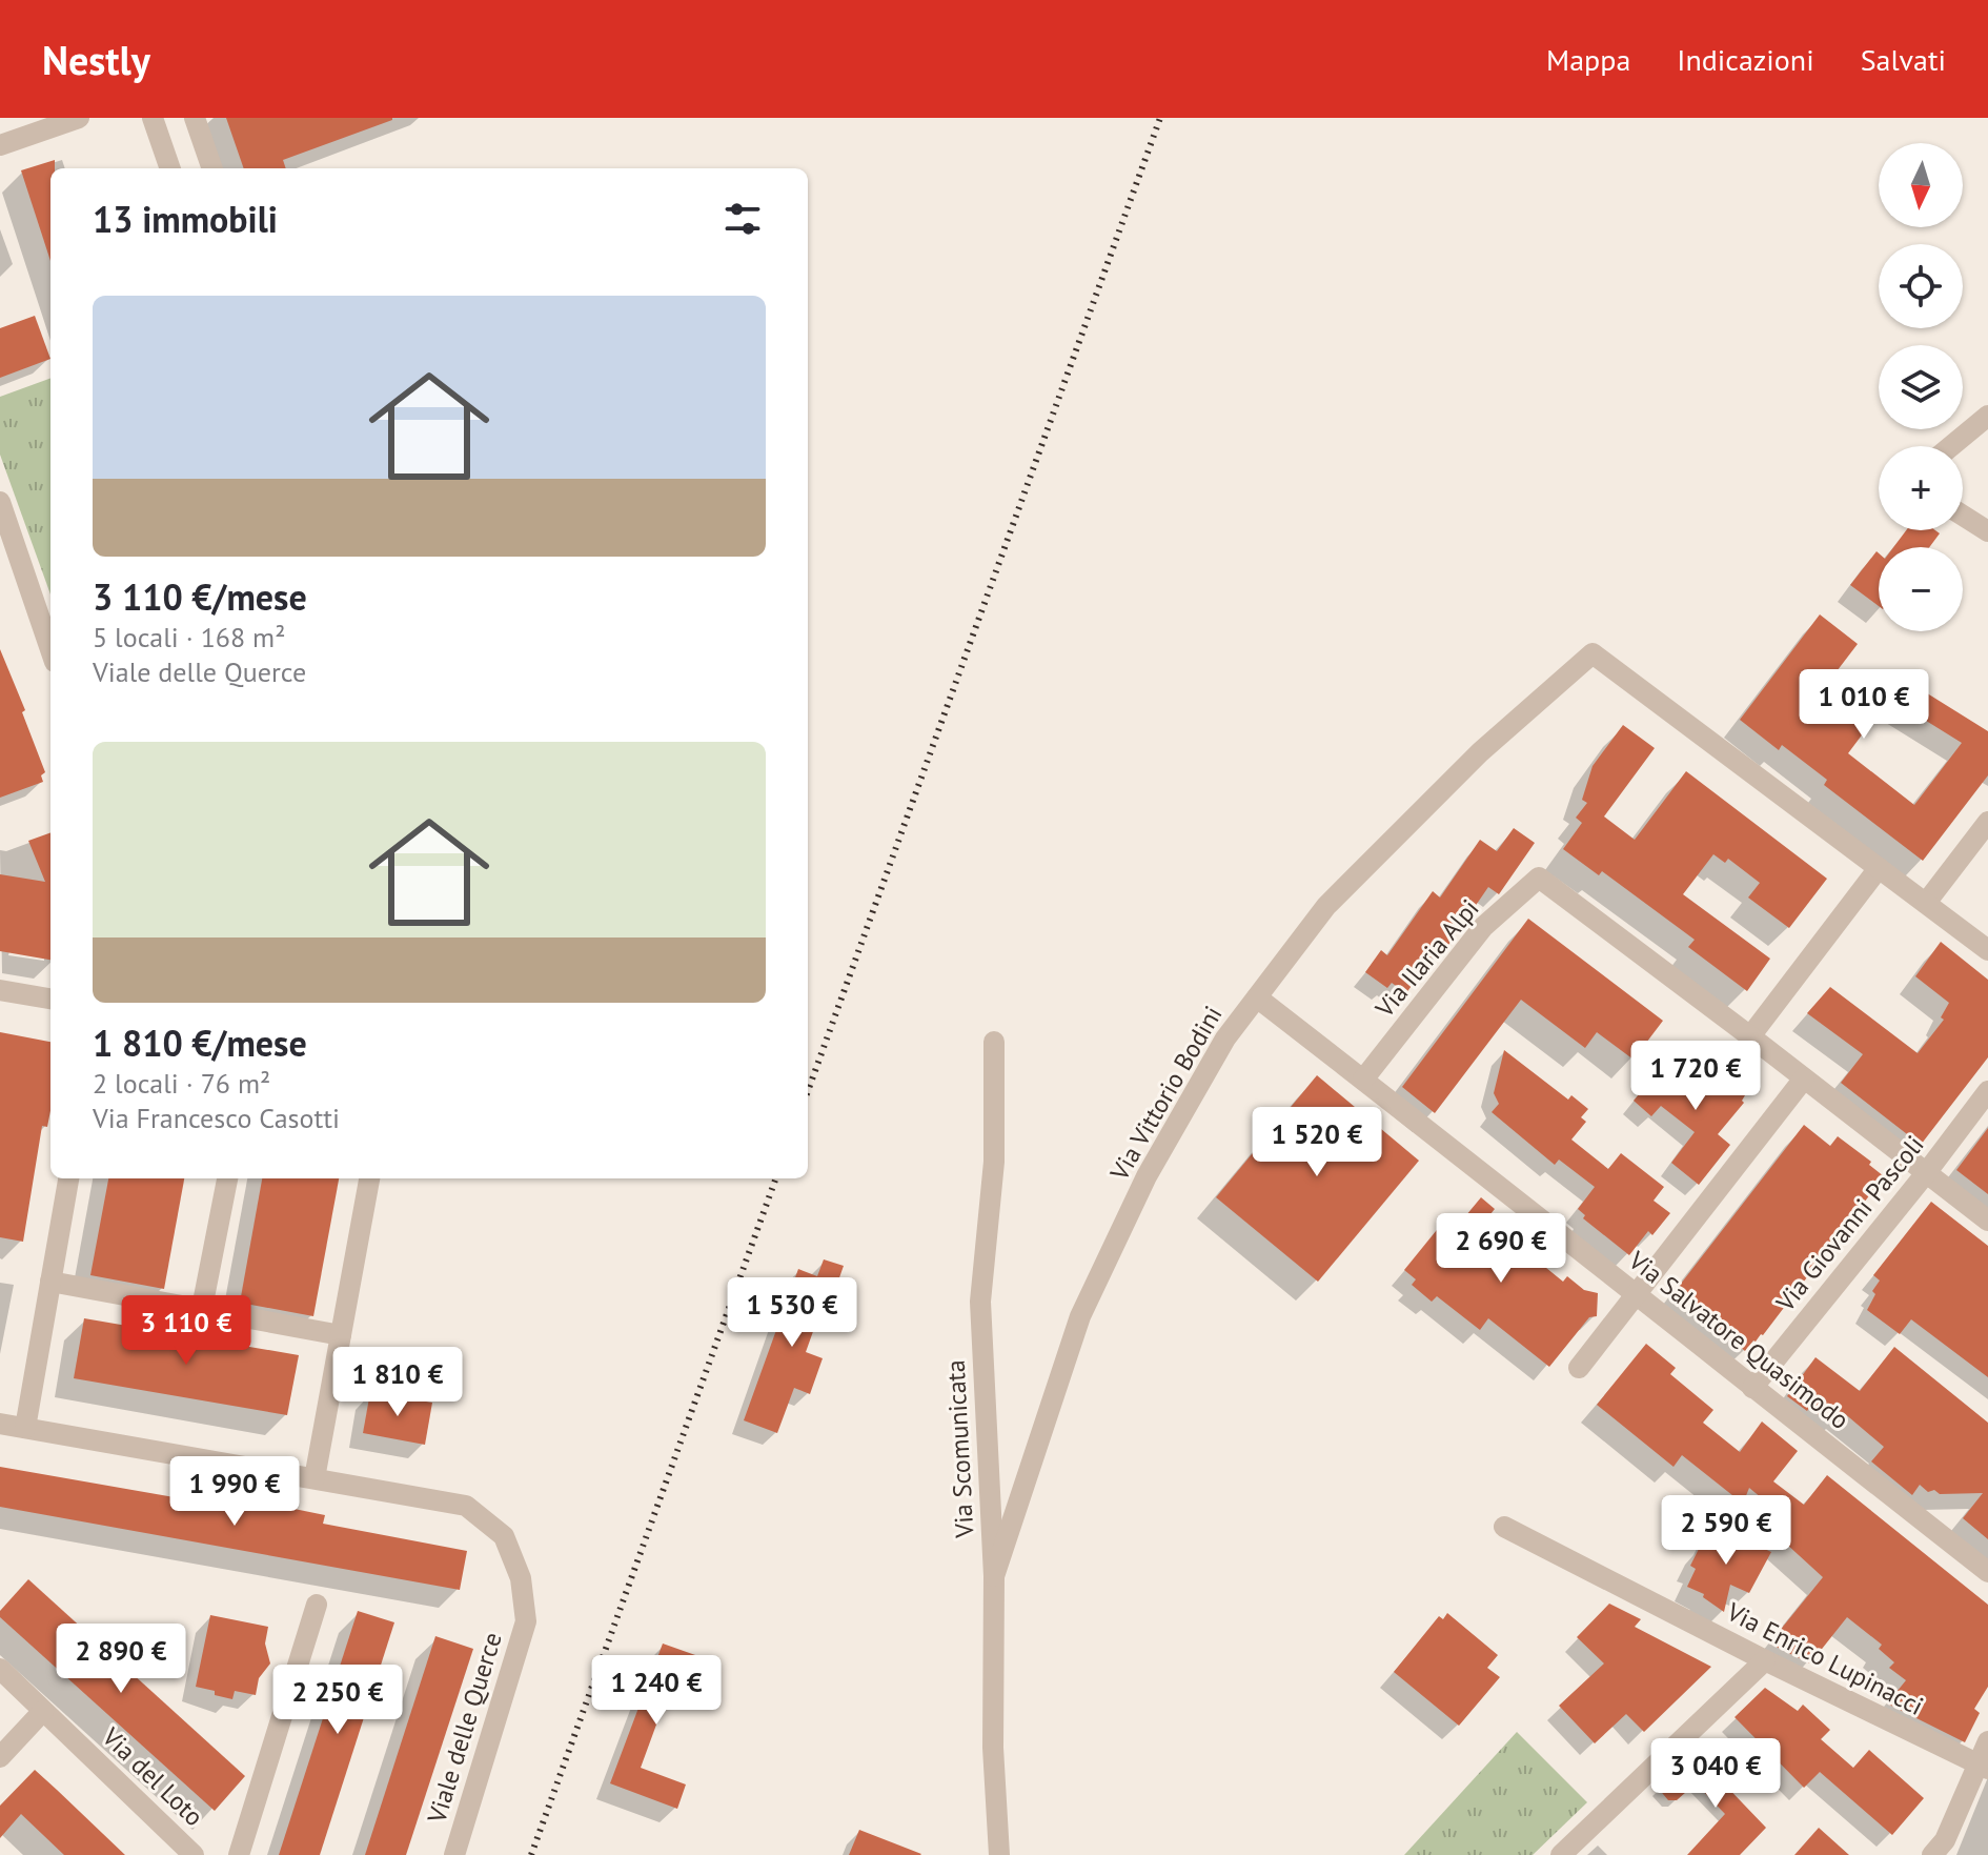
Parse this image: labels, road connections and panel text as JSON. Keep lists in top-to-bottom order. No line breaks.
{"streets":{"street":["Via Ilaria Alpi","Via Vittorio Bodini","Via Giovanni Pascoli","Via Salvatore Quasimodo","Via Scomunicata","Via Enrico Lupinacci","Viale delle Querce","Via del Loto"]},"crossings":[["Via Ilaria Alpi","Via Salvatore Quasimodo"],["Via Vittorio Bodini","Via Salvatore Quasimodo"],["Via Vittorio Bodini","Via Scomunicata"],["Via Giovanni Pascoli","Via Salvatore Quasimodo"]],"north":"bottom","page":{"header":"Nestly","nav":["Mappa","Indicazioni","Salvati"],"map_buttons":["+","−"],"heading":"13 immobili","list":[{"name":"3 110 €/mese","note":"5 locali · 168 m² · Viale delle Querce"},{"name":"1 810 €/mese","note":"2 locali · 76 m² · Via Francesco Casotti"}],"price":["1 010 €","1 720 €","1 520 €","2 690 €","1 530 €","3 110 €","1 810 €","1 990 €","2 590 €","2 890 €","1 240 €","2 250 €","3 040 €"]}}
